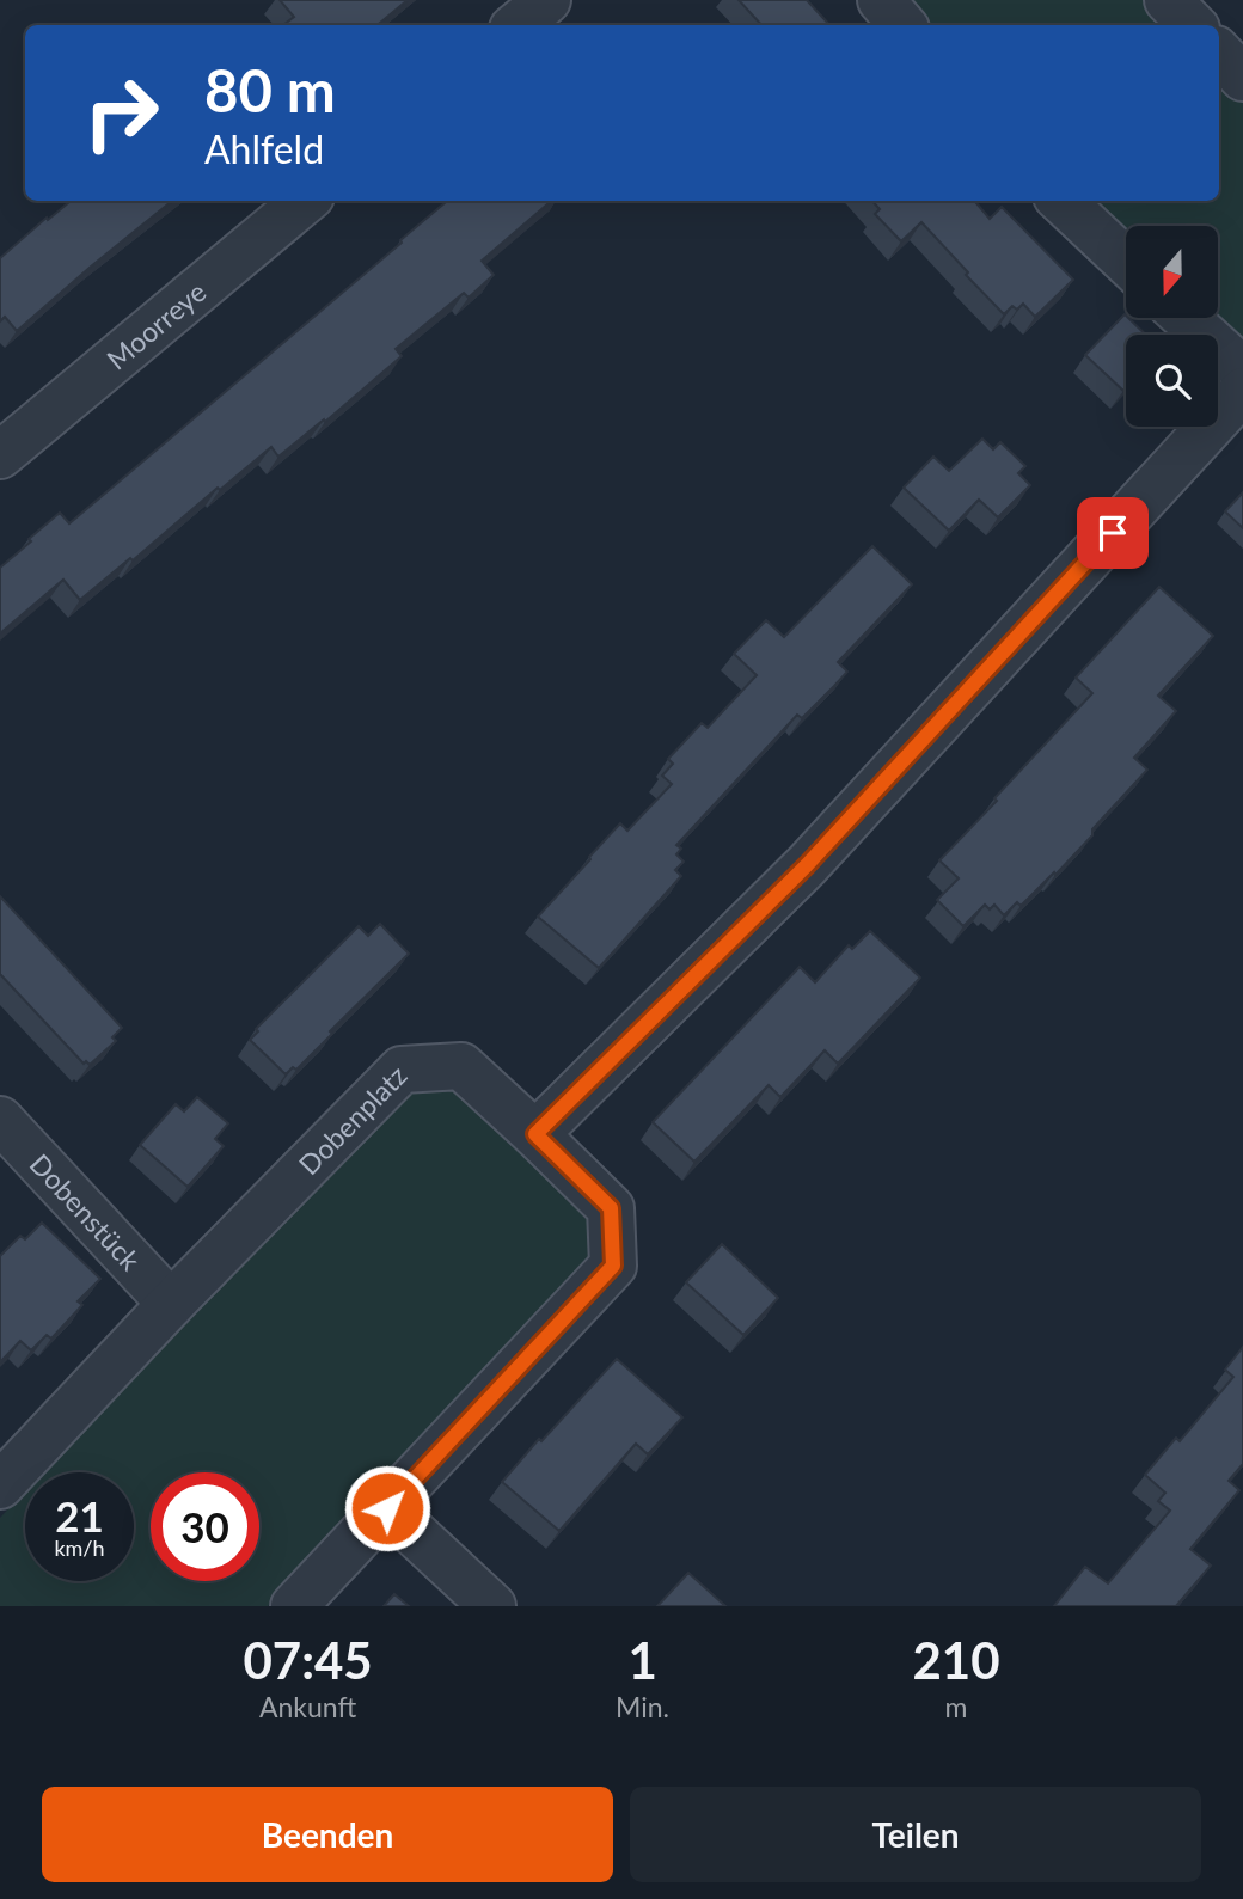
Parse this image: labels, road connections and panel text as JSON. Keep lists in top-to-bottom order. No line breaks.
{"streets":{"street":["Moorreye","Dobenplatz","Dobenstück"]},"crossings":[["Dobenplatz","Dobenstück"]],"north":"bottom","page":{"turn":["80 m","Ahlfeld"],"speed":"21 km/h","limit":"30","eta":["07:45","Ankunft","1","Min.","210","m"],"buttons":["Beenden","Teilen"]}}
